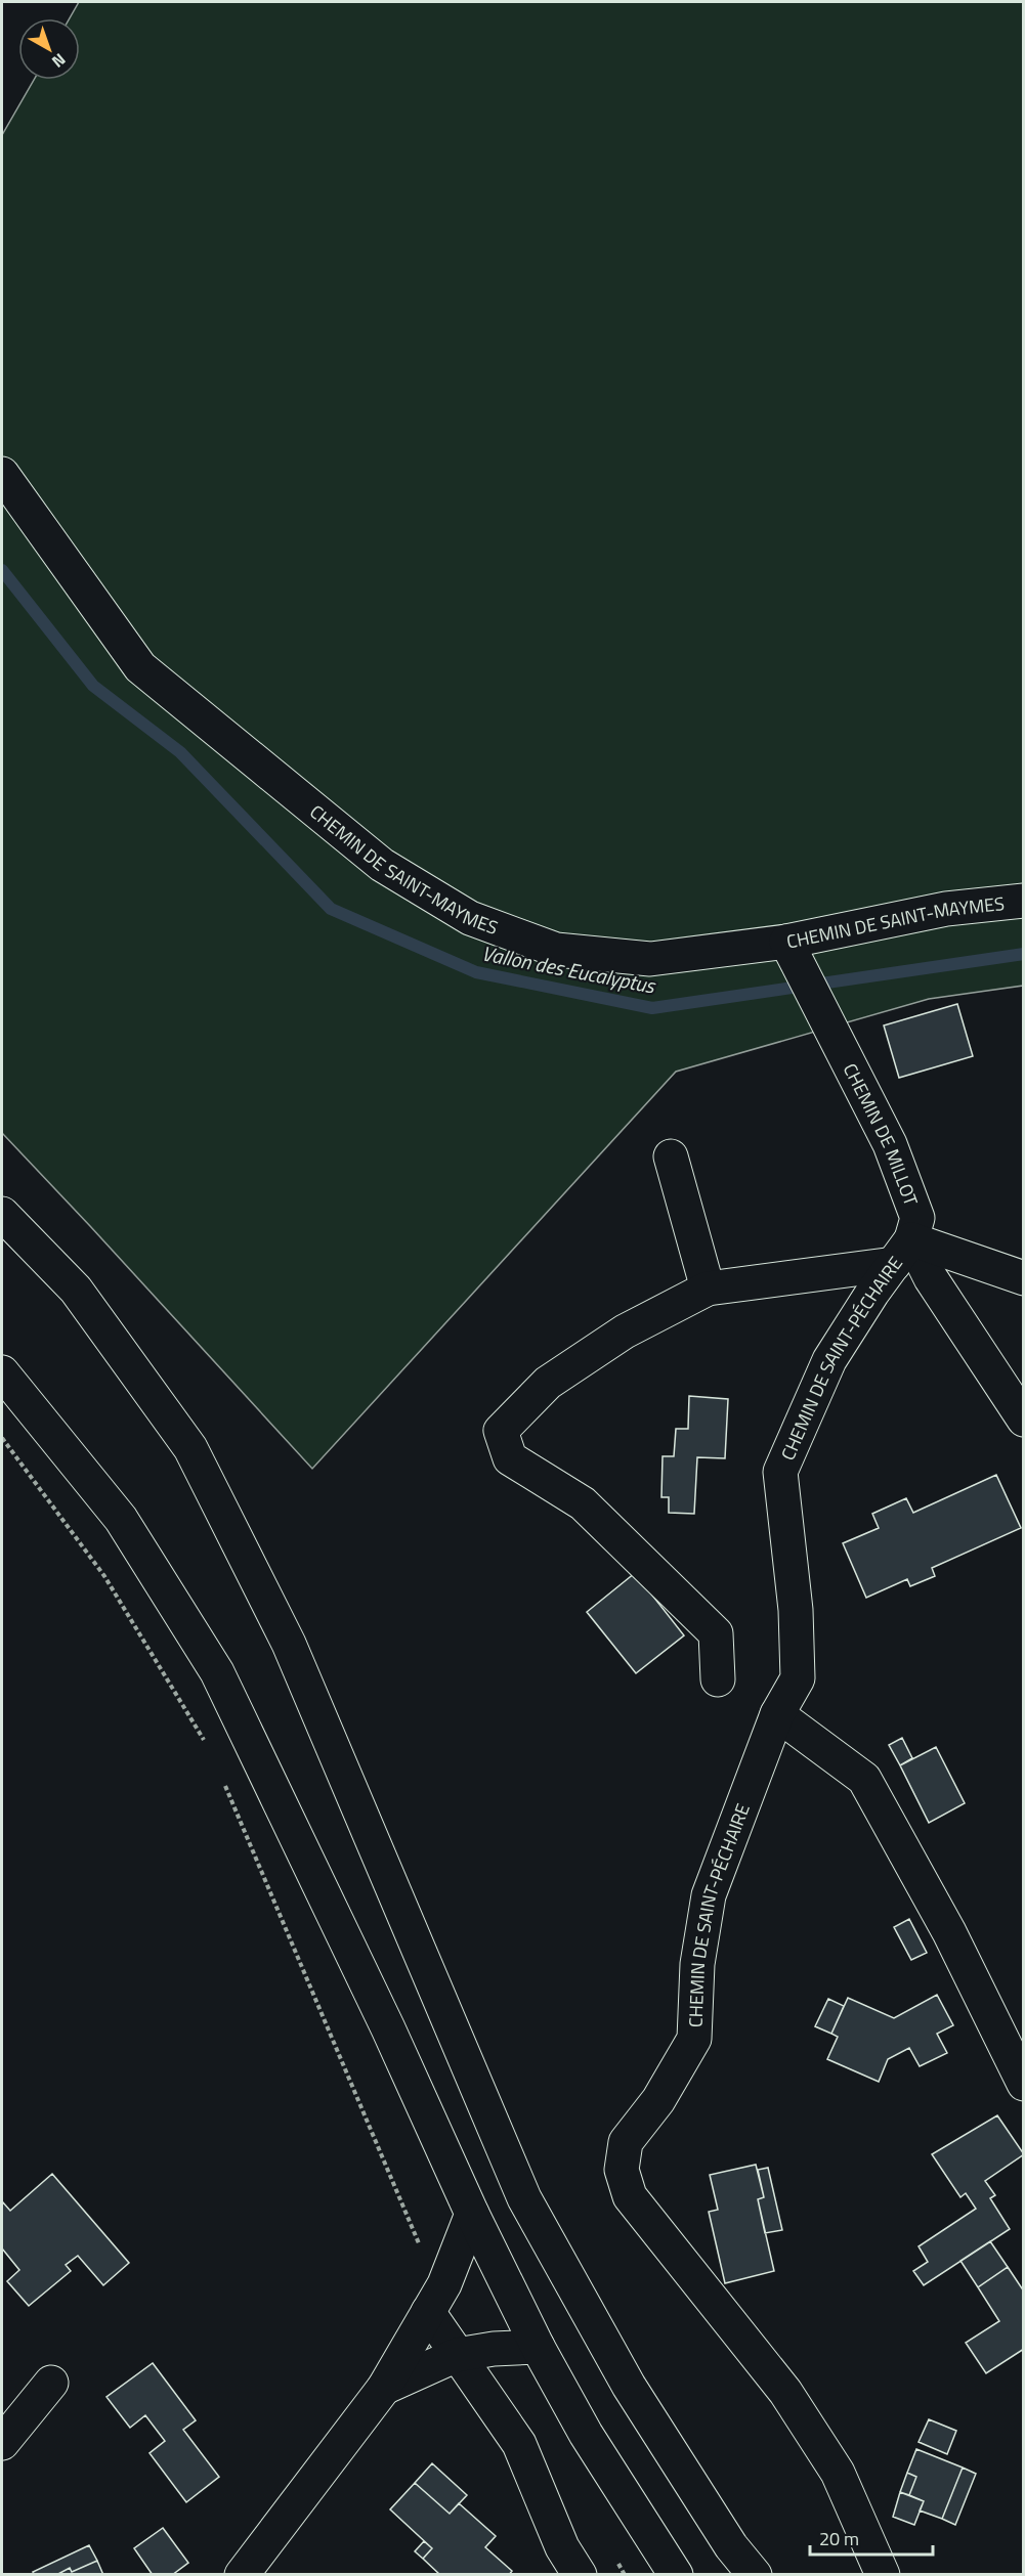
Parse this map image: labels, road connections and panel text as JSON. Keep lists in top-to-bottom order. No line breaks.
{"streets":{"street":["CHEMIN DE SAINT-MAYMES","CHEMIN DE MILLOT","CHEMIN DE SAINT-PÉCHAIRE"]},"crossings":[["CHEMIN DE SAINT-MAYMES","CHEMIN DE MILLOT"],["CHEMIN DE MILLOT","CHEMIN DE SAINT-PÉCHAIRE"]],"water":["Vallon des Eucalyptus"],"scale_bar":"20 m","north":"bottom right"}
